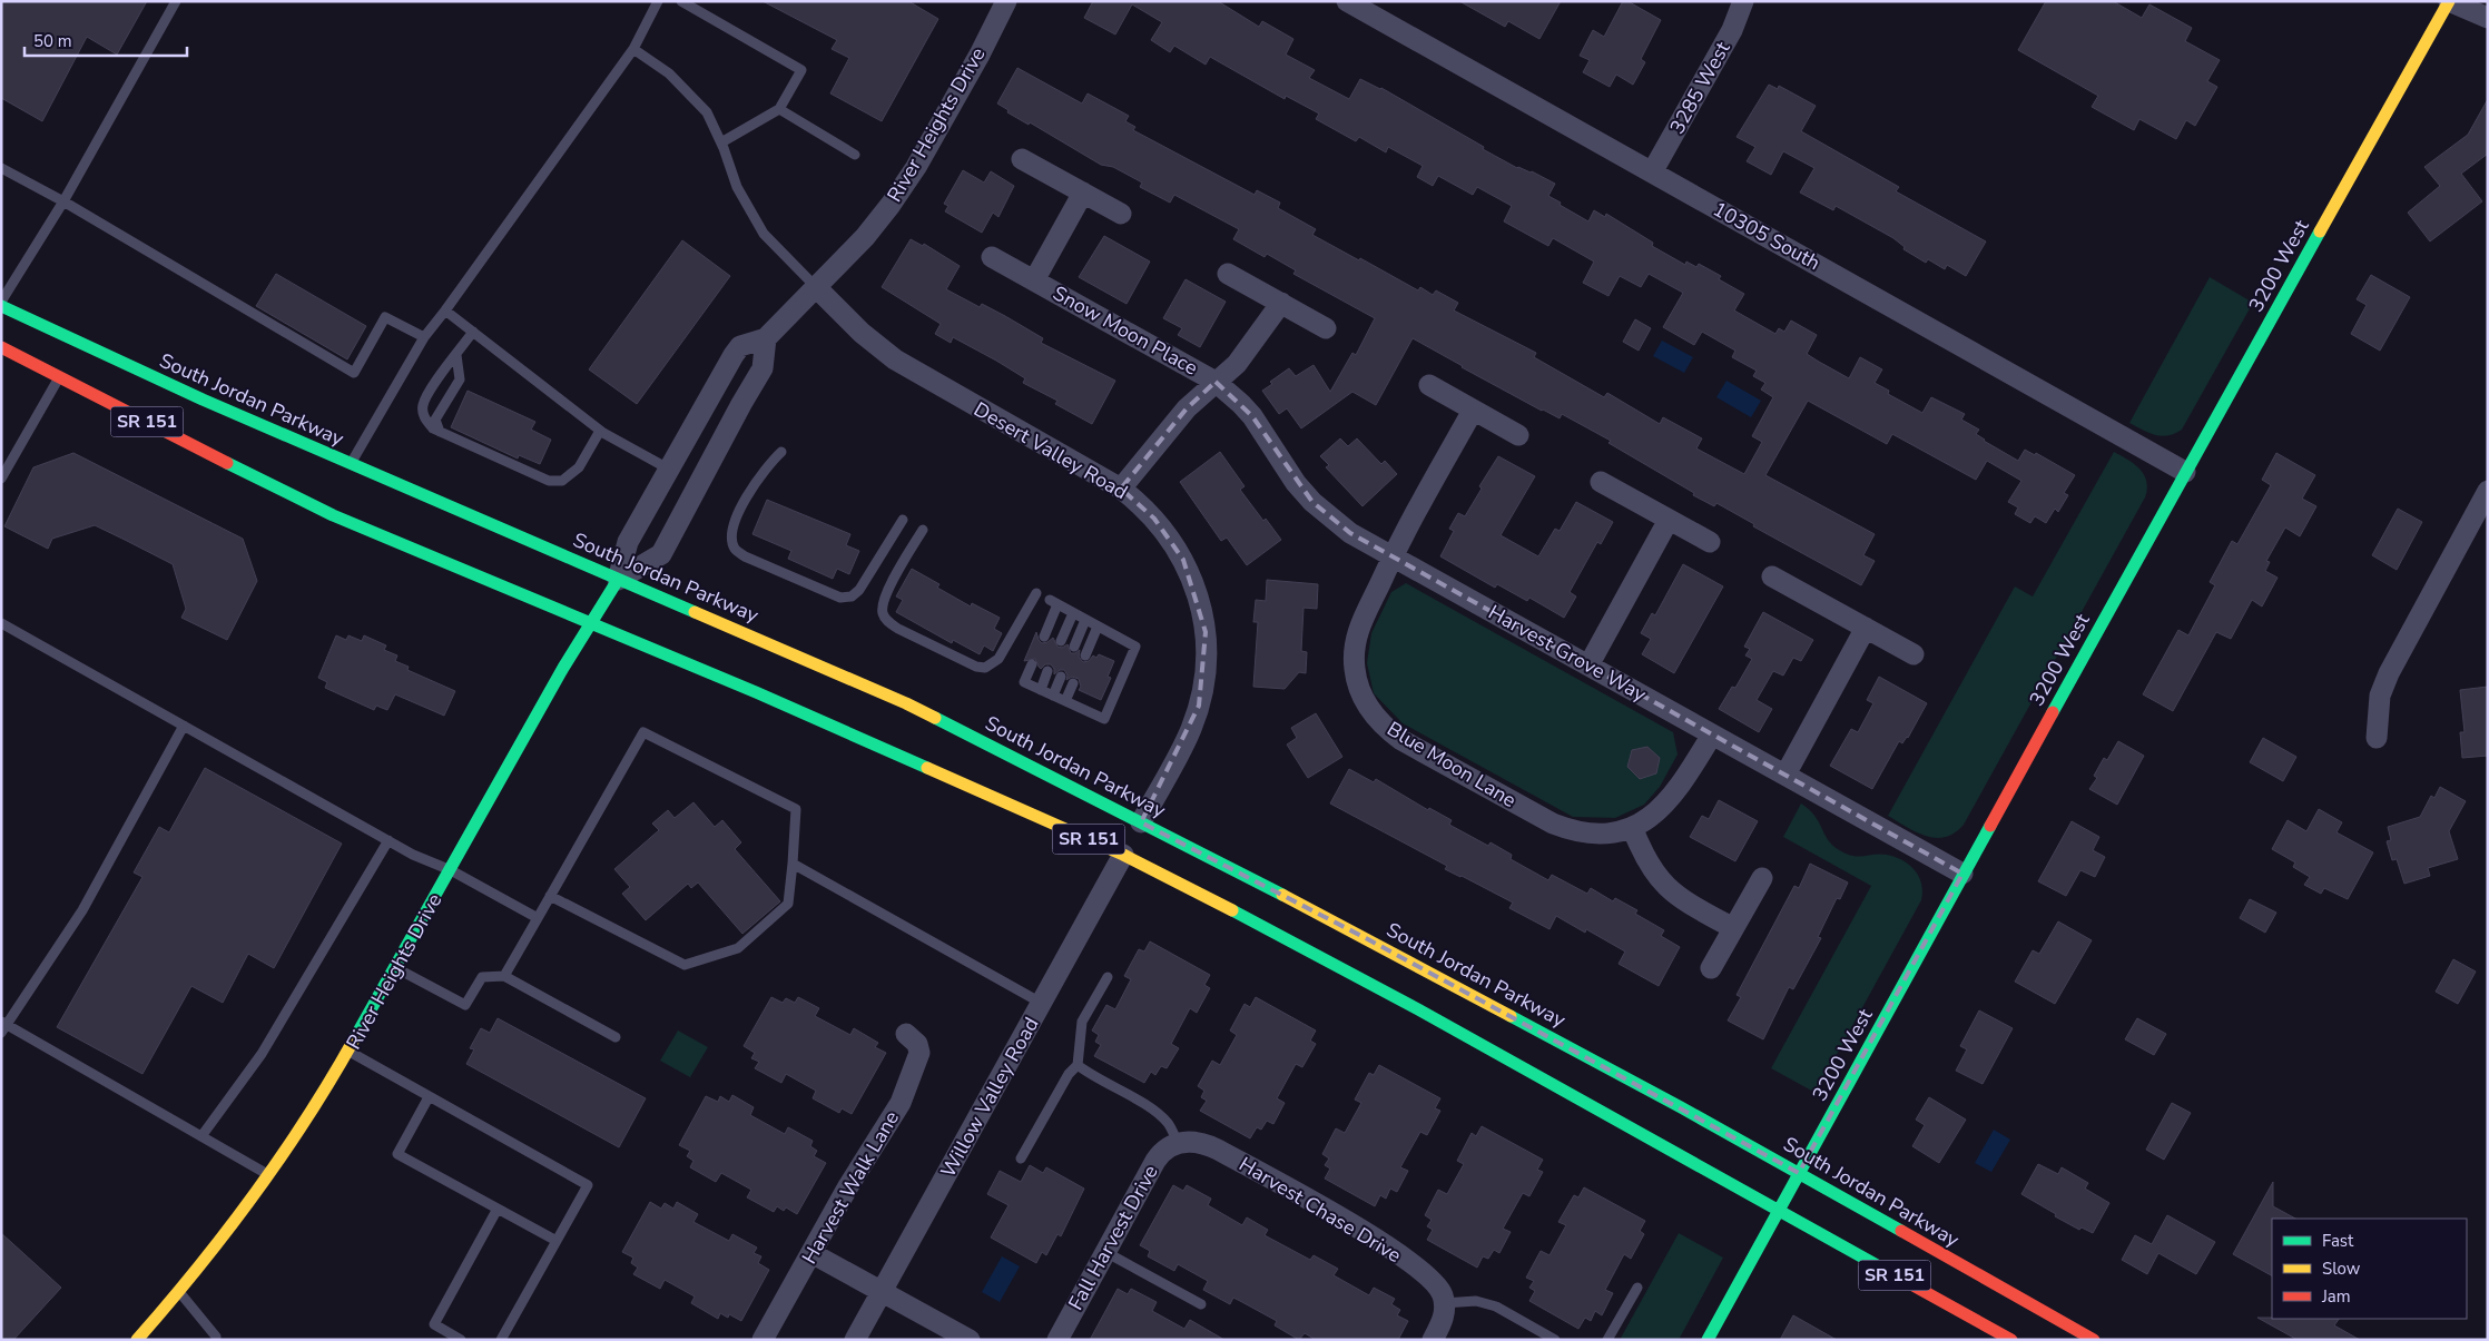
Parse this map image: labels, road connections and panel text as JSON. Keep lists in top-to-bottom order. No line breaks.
{"streets":{"main road":["River Heights Drive","3200 West","South Jordan Parkway","SR 151"],"street":["3285 West","10305 South","Snow Moon Place","Desert Valley Road","Harvest Grove Way","Blue Moon Lane","Willow Valley Road","Harvest Walk Lane","Harvest Chase Drive","Fall Harvest Drive"]},"crossings":[["3285 West","10305 South"],["River Heights Drive","South Jordan Parkway"],["River Heights Drive","SR 151"],["River Heights Drive","Desert Valley Road"],["10305 South","3200 West"],["3200 West","South Jordan Parkway"],["3200 West","SR 151"],["3200 West","Harvest Grove Way"],["Snow Moon Place","Harvest Grove Way"],["South Jordan Parkway","Desert Valley Road"],["SR 151","Willow Valley Road"],["Harvest Grove Way","Blue Moon Lane"],["Harvest Chase Drive","Fall Harvest Drive"]],"legend":["Fast","Slow","Jam"],"scale_bar":"50 m"}
